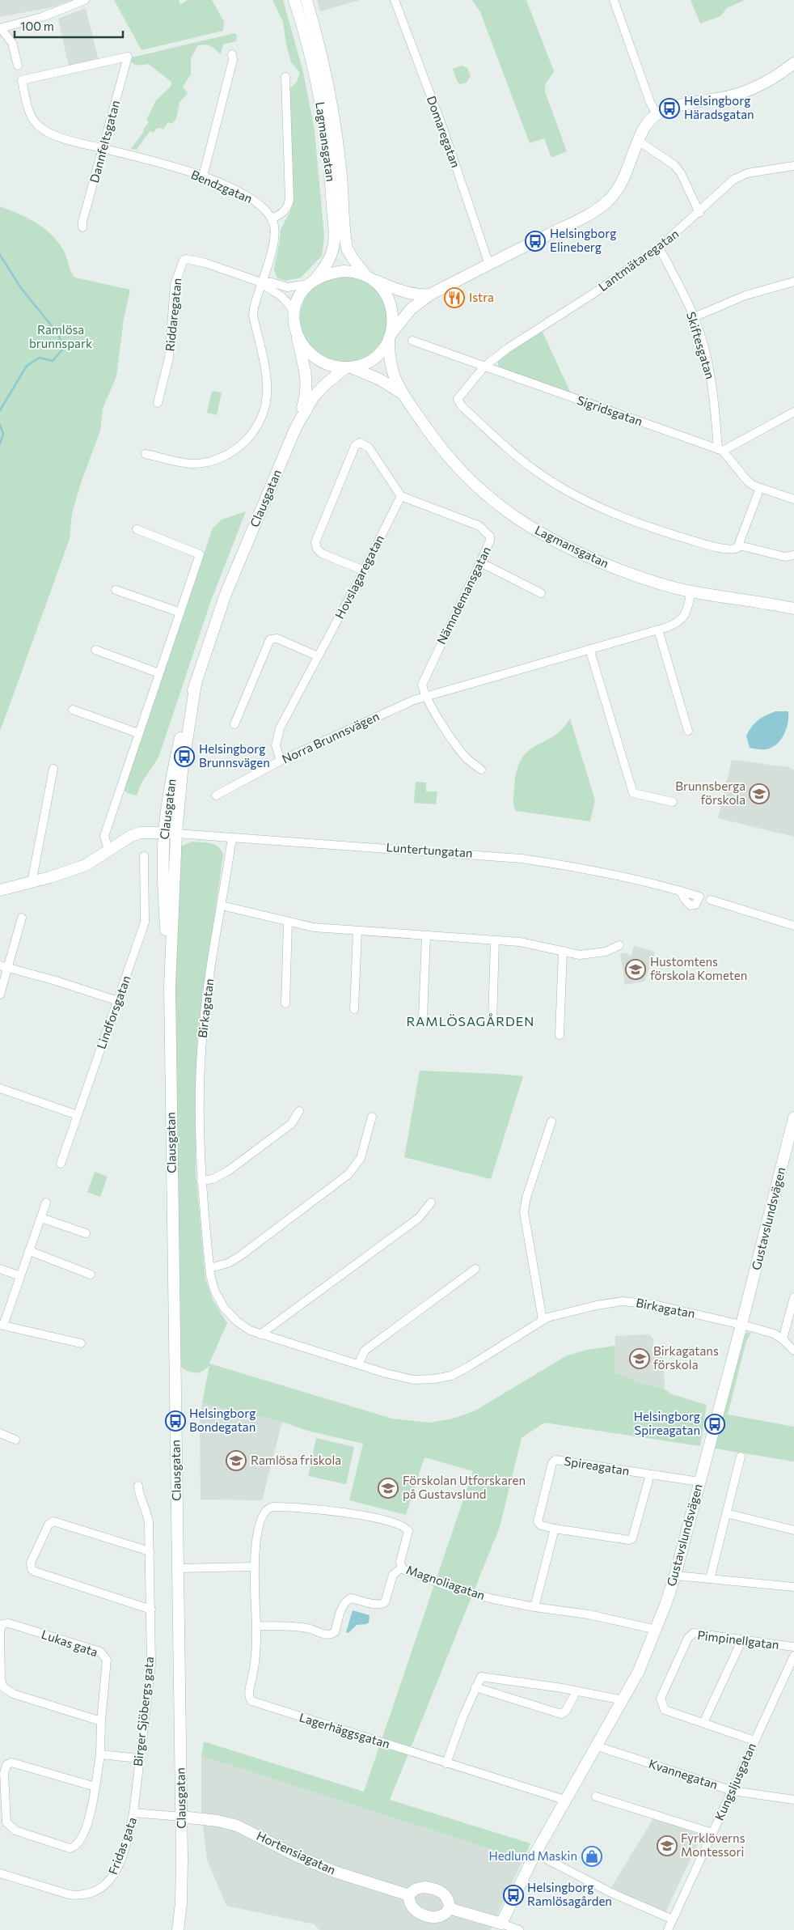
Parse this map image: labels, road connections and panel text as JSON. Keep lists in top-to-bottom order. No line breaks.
{"streets":{"main road":["Lagmansgatan","Clausgatan","Gustavslundsvägen","Hortensiagatan"],"street":["Domaregatan","Dannfeltsgatan","Bendzgatan","Lantmätaregatan","Riddaregatan","Skiftesgatan","Sigridsgatan","Hovslagaregatan","Nämndemansgatan","Norra Brunnsvägen","Luntertungatan","Birkagatan","Lindforsgatan","Spireagatan","Magnoliagatan","Pimpinellgatan","Lukas gata","Birger Sjöbergs gata","Lagerhäggsgatan","Kvannegatan","Kungsljusgatan","Fridas gata"]},"crossings":[["Dannfeltsgatan","Bendzgatan"],["Lagmansgatan","Riddaregatan"],["Lagmansgatan","Clausgatan"],["Lagmansgatan","Norra Brunnsvägen"],["Lantmätaregatan","Skiftesgatan"],["Lantmätaregatan","Sigridsgatan"],["Riddaregatan","Clausgatan"],["Skiftesgatan","Sigridsgatan"],["Clausgatan","Luntertungatan"],["Clausgatan","Fridas gata"],["Clausgatan","Hortensiagatan"],["Hovslagaregatan","Nämndemansgatan"],["Hovslagaregatan","Norra Brunnsvägen"],["Nämndemansgatan","Norra Brunnsvägen"],["Luntertungatan","Birkagatan"],["Birkagatan","Gustavslundsvägen"],["Gustavslundsvägen","Spireagatan"],["Gustavslundsvägen","Magnoliagatan"],["Gustavslundsvägen","Lagerhäggsgatan"],["Gustavslundsvägen","Kvannegatan"],["Magnoliagatan","Lagerhäggsgatan"],["Pimpinellgatan","Kungsljusgatan"],["Birger Sjöbergs gata","Fridas gata"],["Kvannegatan","Kungsljusgatan"],["Fridas gata","Hortensiagatan"]],"districts":["RAMLÖSAGÅRDEN"],"parks":["Ramlösa brunnspark"],"places":{"bus stop":["Helsingborg Häradsgatan","Helsingborg Elineberg","Helsingborg Brunnsvägen","Helsingborg Bondegatan","Helsingborg Spireagatan","Helsingborg Ramlösagården"],"restaurant":["Istra"],"school or university":["Brunnsberga förskola","Hustomtens förskola Kometen","Birkagatans förskola","Ramlösa friskola","Förskolan Utforskaren på Gustavslund","Fyrklöverns Montessori"],"shop":["Hedlund Maskin"]},"scale_bar":"100 m"}
